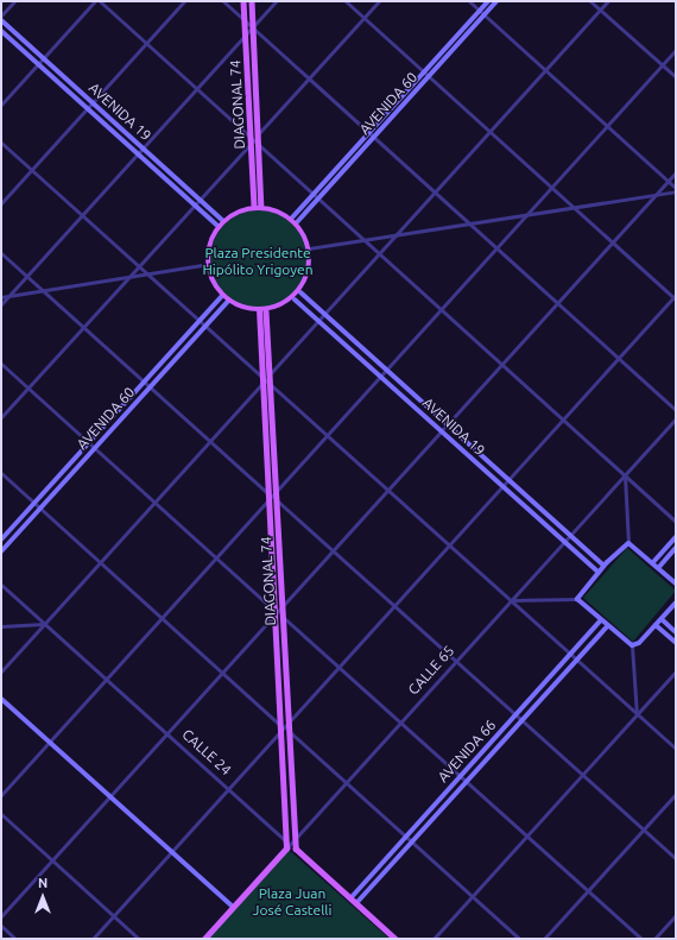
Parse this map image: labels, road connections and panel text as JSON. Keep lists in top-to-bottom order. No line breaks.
{"streets":{"main road":["AVENIDA 60","DIAGONAL 74","AVENIDA 19","CALLE 65","AVENIDA 66"],"street":["CALLE 24"]},"crossings":[["AVENIDA 60","DIAGONAL 74"],["AVENIDA 60","AVENIDA 19"],["DIAGONAL 74","AVENIDA 19"],["DIAGONAL 74","CALLE 65"],["DIAGONAL 74","AVENIDA 66"],["DIAGONAL 74","CALLE 24"],["AVENIDA 19","CALLE 65"],["CALLE 65","CALLE 24"]],"parks":["Plaza Presidente Hipólito Yrigoyen","Plaza Juan José Castelli"],"north":"top"}
